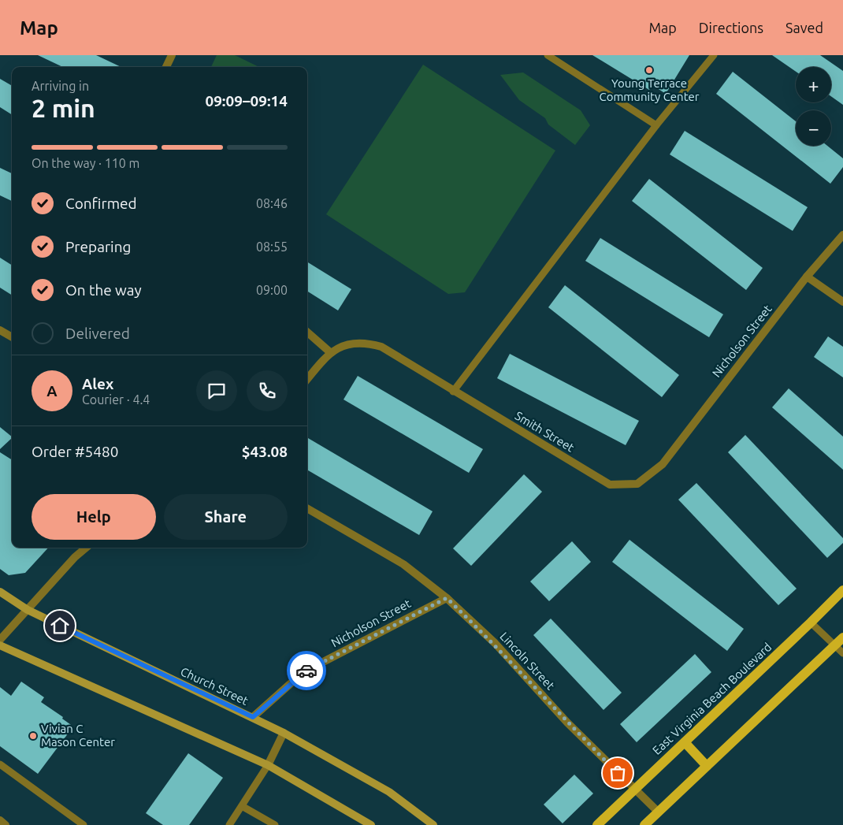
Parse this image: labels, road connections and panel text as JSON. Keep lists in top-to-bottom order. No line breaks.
{"streets":{"main road":["Church Street","East Virginia Beach Boulevard"],"street":["Nicholson Street","Smith Street","Lincoln Street"]},"crossings":[["Nicholson Street","Smith Street"],["Nicholson Street","Lincoln Street"],["Nicholson Street","Church Street"],["Lincoln Street","East Virginia Beach Boulevard"]],"places":["Young Terrace Community Center","Vivian C Mason Center"],"page":{"header":"Map","nav":["Map","Directions","Saved"],"map_buttons":["+","−"],"heading":["2 min","Arriving in","09:09–09:14"],"panel":["Alex","Courier · 4.4","Order #5480","$43.08"],"bar":"On the way · 110 m","list":[["Confirmed","08:46"],["Preparing","08:55"],["On the way","09:00"],"Delivered"],"round":"A","buttons":["Help","Share"]}}
